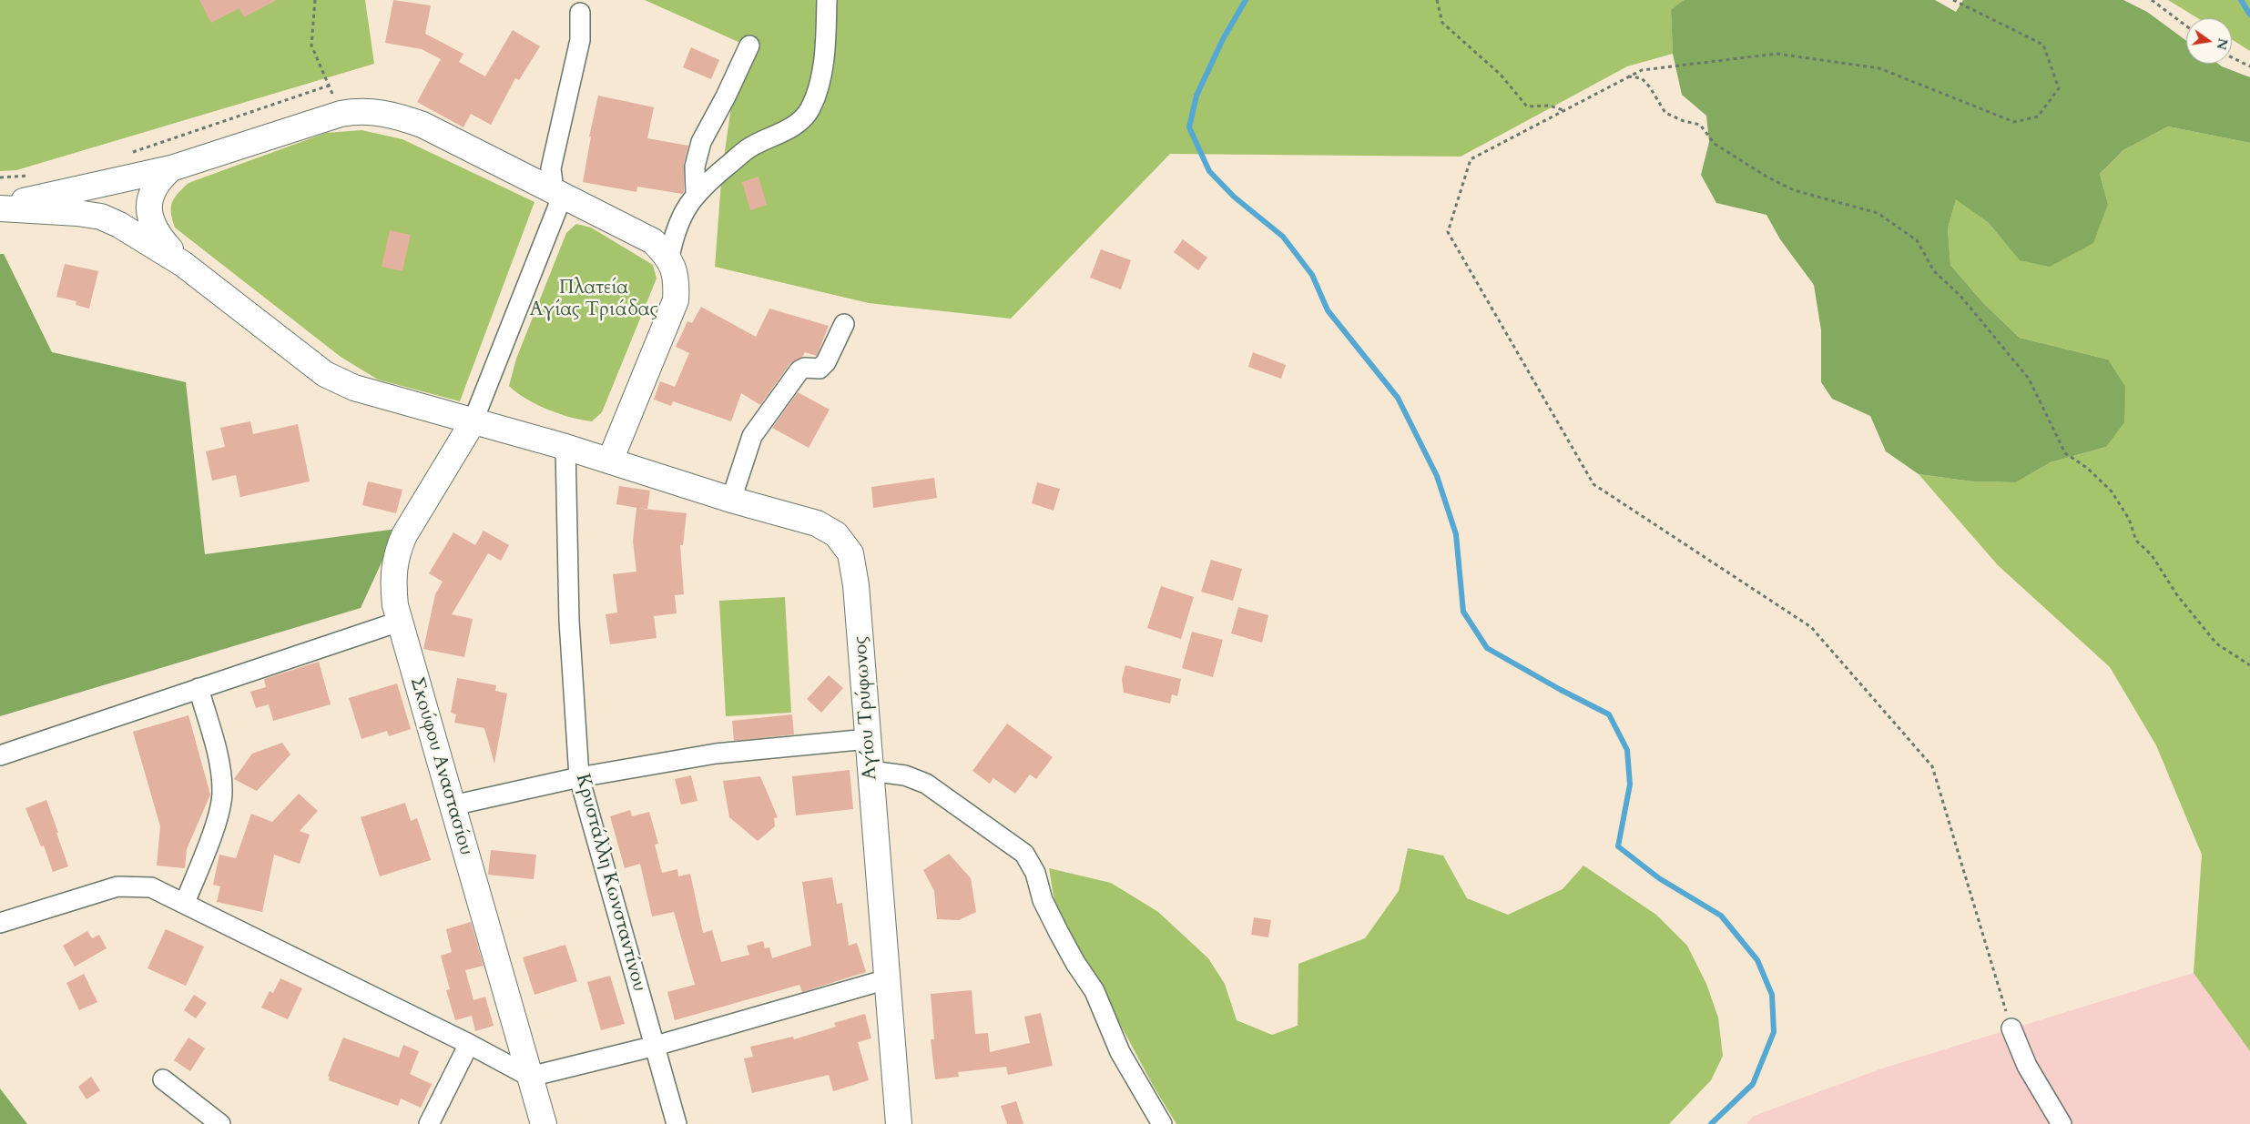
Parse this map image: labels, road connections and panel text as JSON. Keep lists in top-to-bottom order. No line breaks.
{"streets":{"main road":["Αγίου Τρύφωνος","Σκούφου Αναστασίου"],"street":["Κρυστάλλη Κωνσταντίνου"]},"parks":["Πλατεία Αγίας Τριάδας"],"north":"right"}
